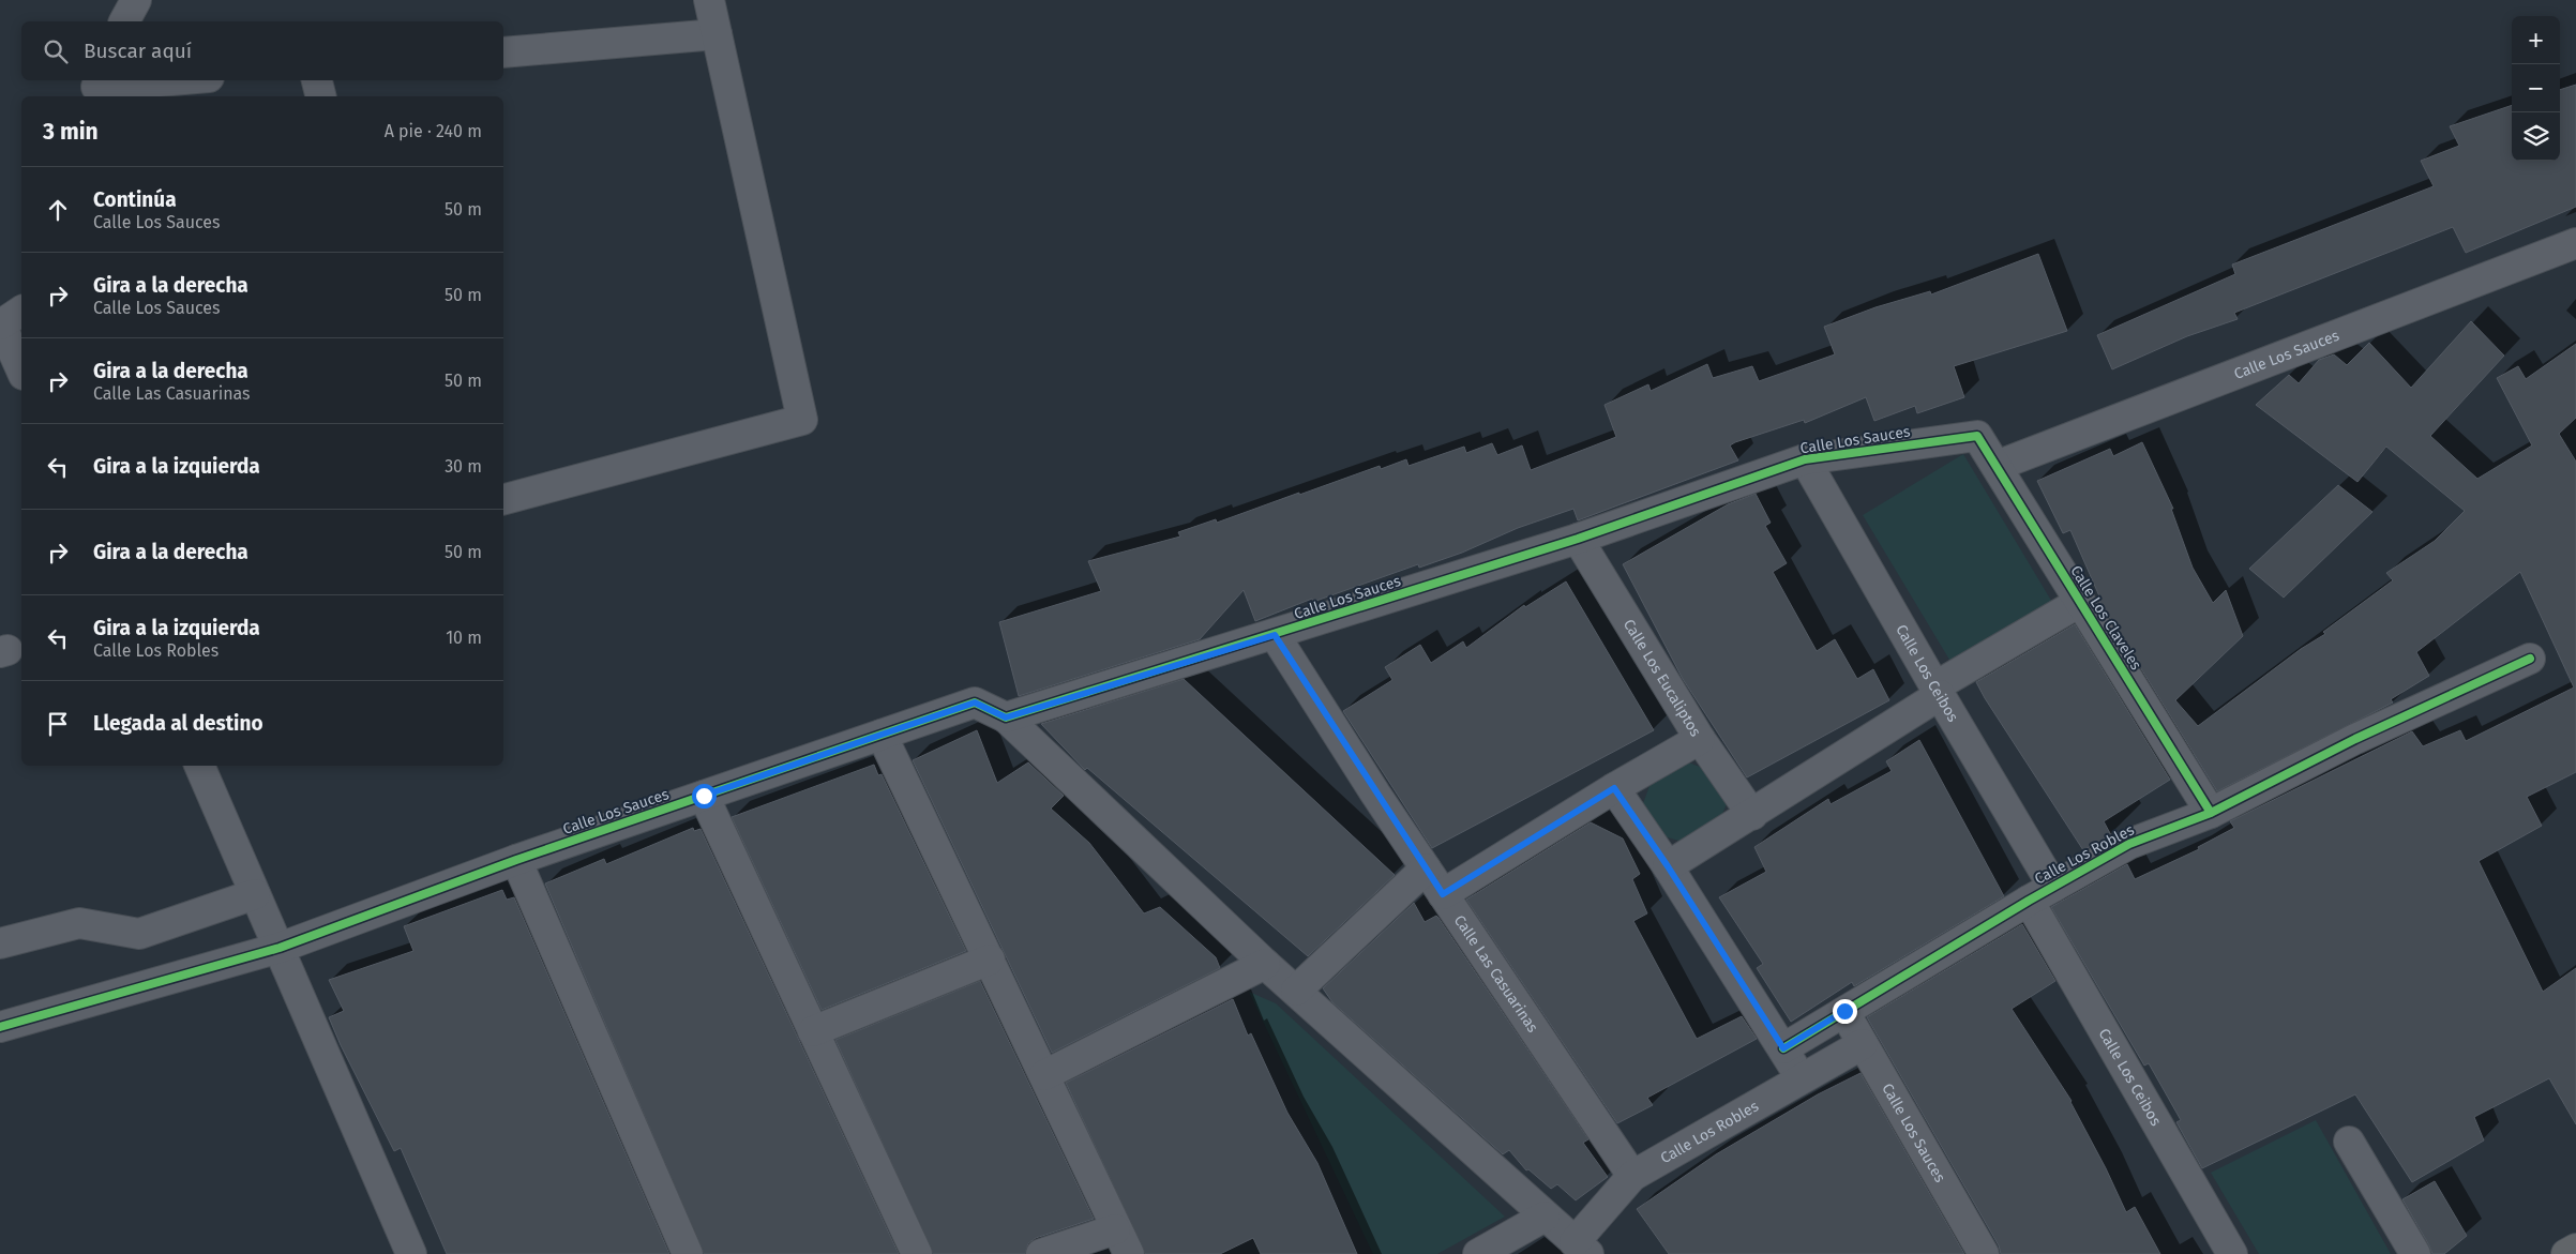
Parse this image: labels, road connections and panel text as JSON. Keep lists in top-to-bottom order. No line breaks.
{"streets":{"street":["Calle Los Sauces","Calle Los Claveles","Calle Los Ceibos","Calle Los Eucaliptos","Calle Los Robles","Calle Las Casuarinas"]},"crossings":[["Calle Los Sauces","Calle Los Claveles"],["Calle Los Sauces","Calle Los Ceibos"],["Calle Los Sauces","Calle Los Eucaliptos"],["Calle Los Sauces","Calle Los Robles"],["Calle Los Sauces","Calle Las Casuarinas"],["Calle Los Claveles","Calle Los Robles"],["Calle Los Ceibos","Calle Los Robles"],["Calle Los Robles","Calle Las Casuarinas"]],"page":{"map_buttons":["+","−"],"search":"Buscar aquí","heading":["3 min","A pie · 240 m"],"list":[["Continúa","Calle Los Sauces","50 m"],["Gira a la derecha","Calle Los Sauces","50 m"],["Gira a la derecha","Calle Las Casuarinas","50 m"],["Gira a la izquierda","30 m"],["Gira a la derecha","50 m"],["Gira a la izquierda","Calle Los Robles","10 m"],"Llegada al destino"]}}
